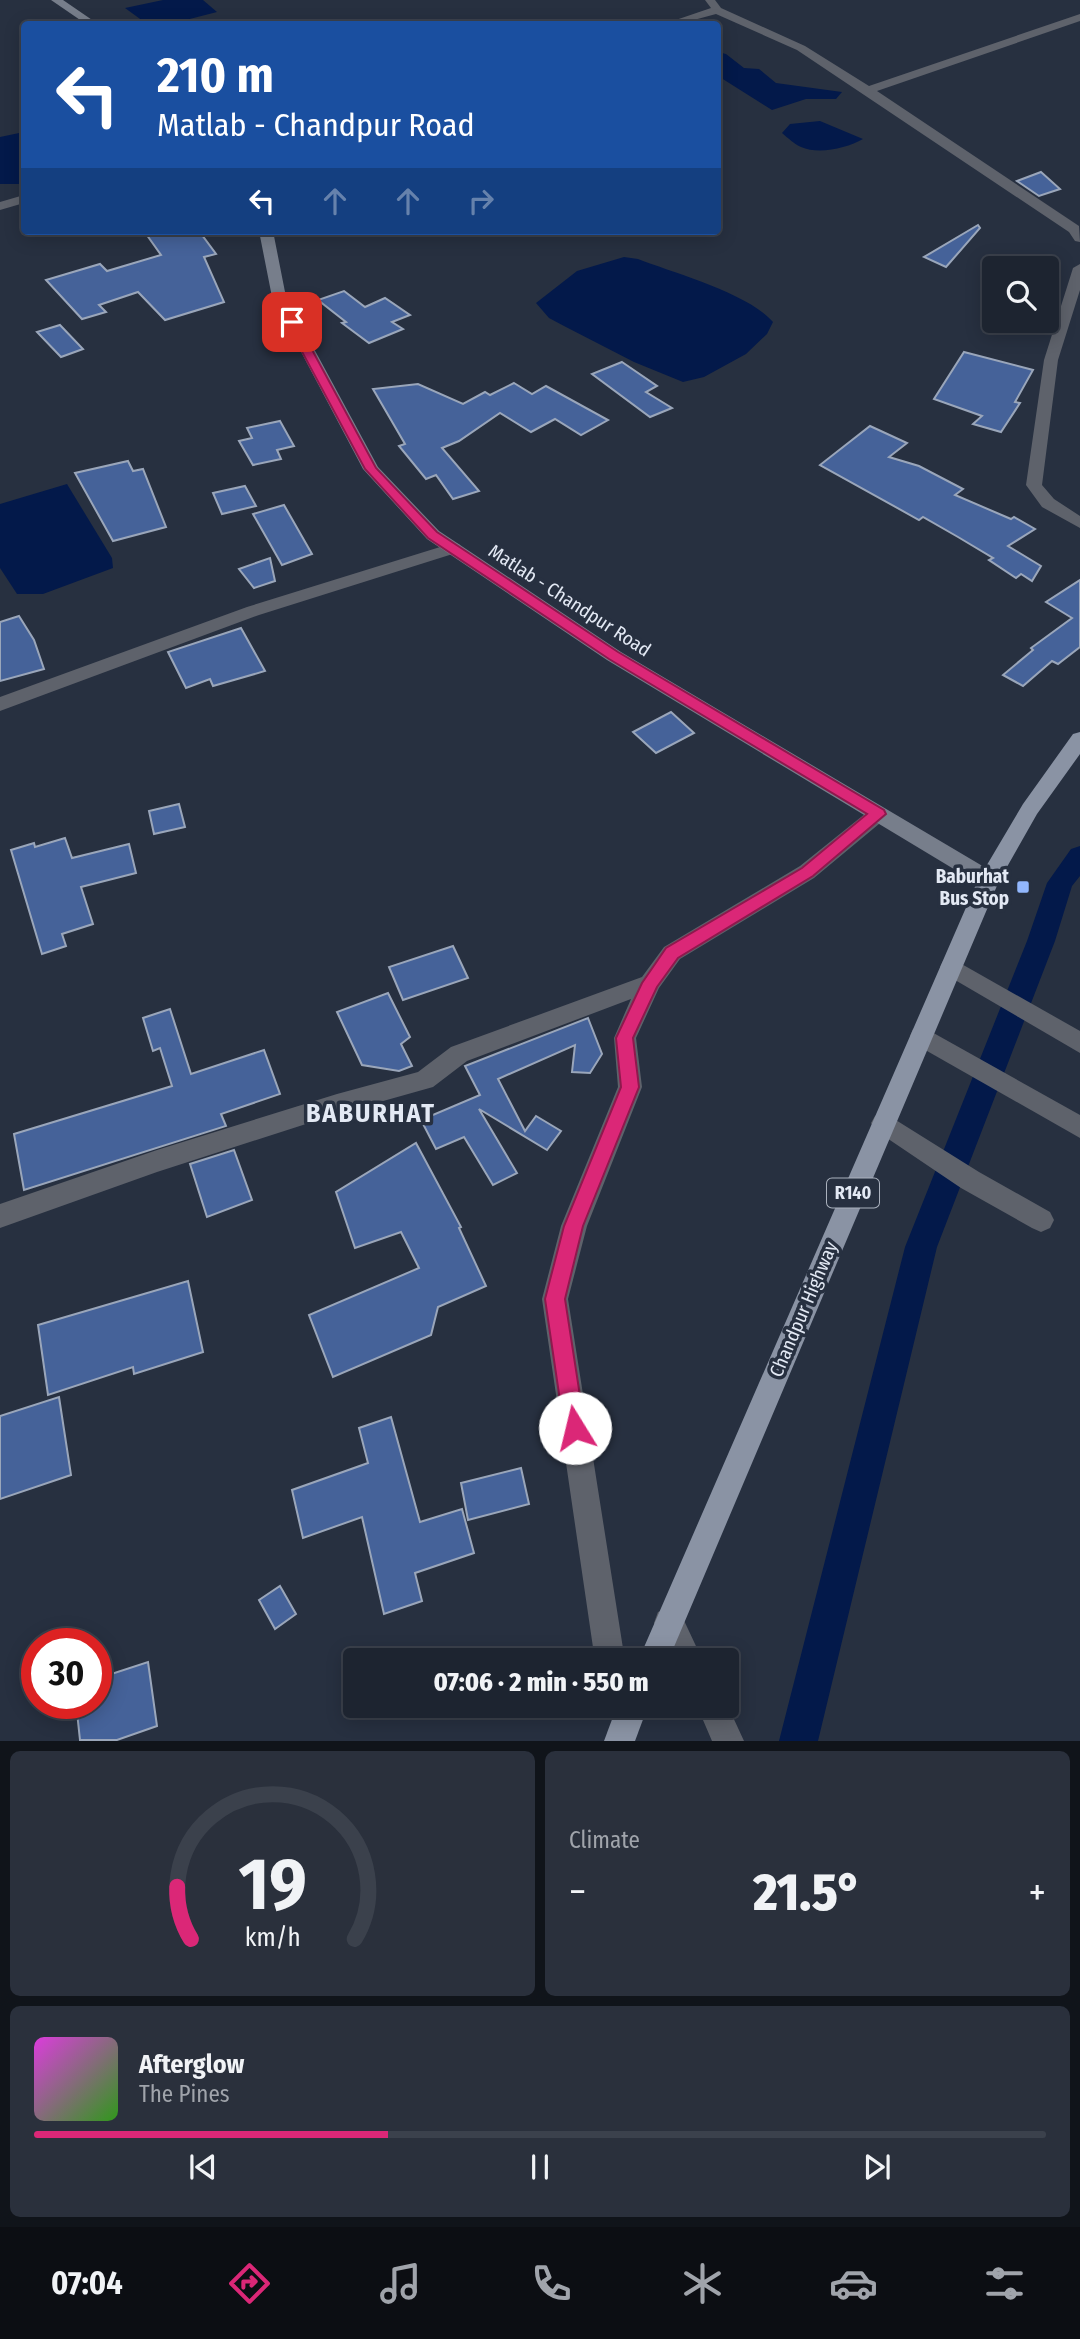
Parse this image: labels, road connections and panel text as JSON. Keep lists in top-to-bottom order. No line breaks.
{"streets":{"main road":["Matlab - Chandpur Road","R140","Chandpur Highway"]},"crossings":[["Matlab - Chandpur Road","Chandpur Highway"]],"districts":["BABURHAT"],"places":{"transit":["Baburhat Bus Stop"]},"page":{"turn":["210 m","Matlab - Chandpur Road"],"limit":"30","trip":"07:06 · 2 min · 550 m","tile":"Climate","heat":["−","21.5°","+"],"song":["Afterglow","The Pines"],"tabs":"07:04","gauge":["19","km/h"]}}
